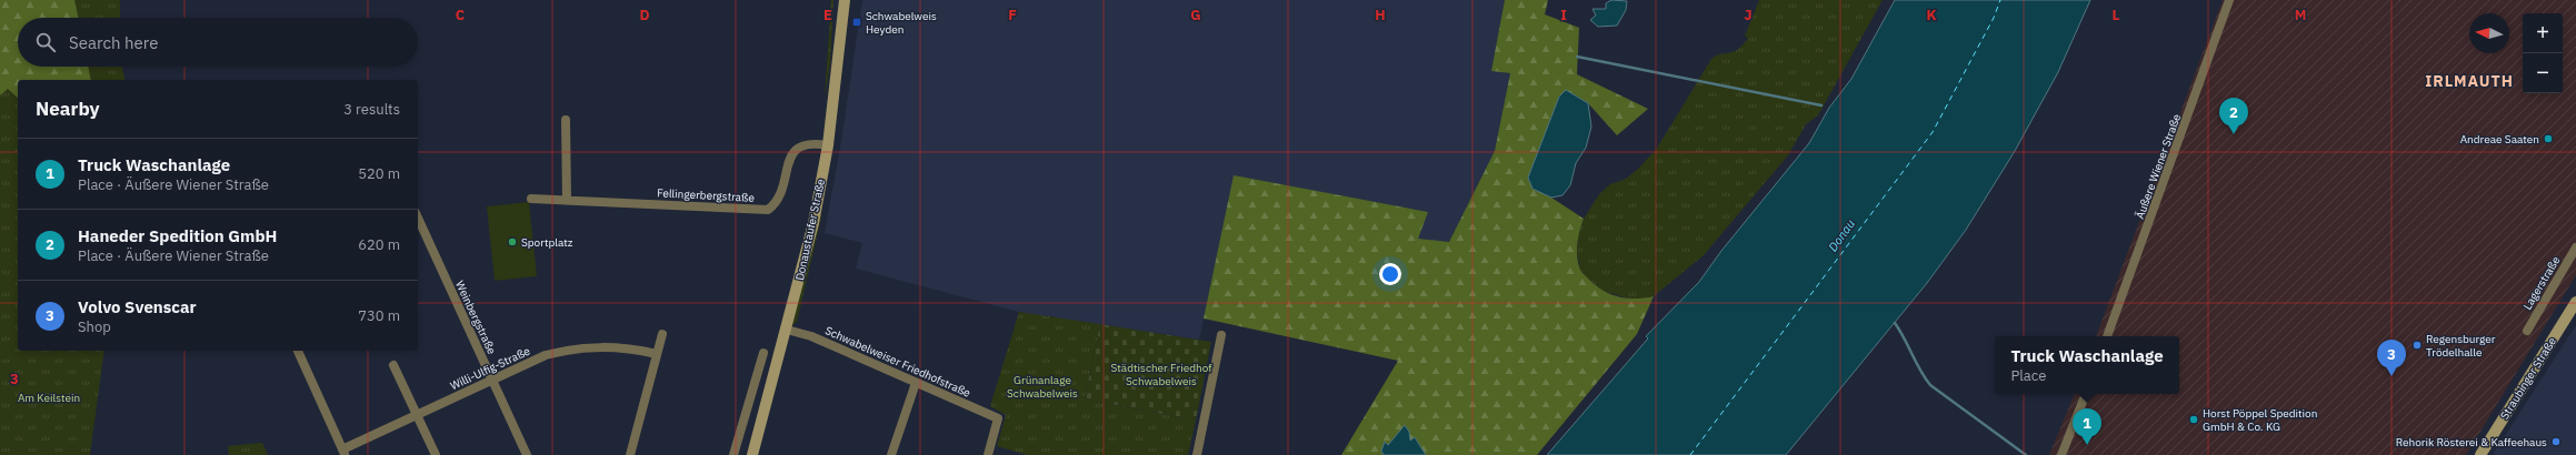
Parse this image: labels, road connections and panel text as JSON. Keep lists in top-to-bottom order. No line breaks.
{"streets":{"main road":["Donaustaufer Straße","Straubinger Straße"],"street":["Äußere Wiener Straße","Fellingerbergstraße","Lagerstraße","Weinbergstraße","Schwabelweiser Friedhofstraße","Willi-Ulfig-Straße"]},"crossings":[["Fellingerbergstraße","Donaustaufer Straße"],["Donaustaufer Straße","Schwabelweiser Friedhofstraße"],["Weinbergstraße","Willi-Ulfig-Straße"]],"districts":["IRLMAUTH"],"water":["Donau"],"parks":["Städtischer Friedhof Schwabelweis","Grünanlage Schwabelweis","Am Keilstein"],"places":{"transit":["Schwabelweis Heyden"],"other":["Andreae Saaten","Sportplatz","Regensburger Trödelhalle","Horst Pöppel Spedition GmbH & Co. KG","Rehorik Rösterei & Kaffeehaus"]},"north":"left","page":{"map_buttons":["+","−"],"search":"Search here","heading":["Nearby","3 results"],"pins":["2","3","1"],"list":[{"mark":"1","name":"Truck Waschanlage","note":"Place · Äußere Wiener Straße","value":"520 m"},{"mark":"2","name":"Haneder Spedition GmbH","note":"Place · Äußere Wiener Straße","value":"620 m"},{"mark":"3","name":"Volvo Svenscar","note":"Shop","value":"730 m"}],"popup":["Truck Waschanlage","Place"]},"grid":{"columns":["C","D","E","F","G","H","I","J","K","L","M"],"rows":["3"]}}
